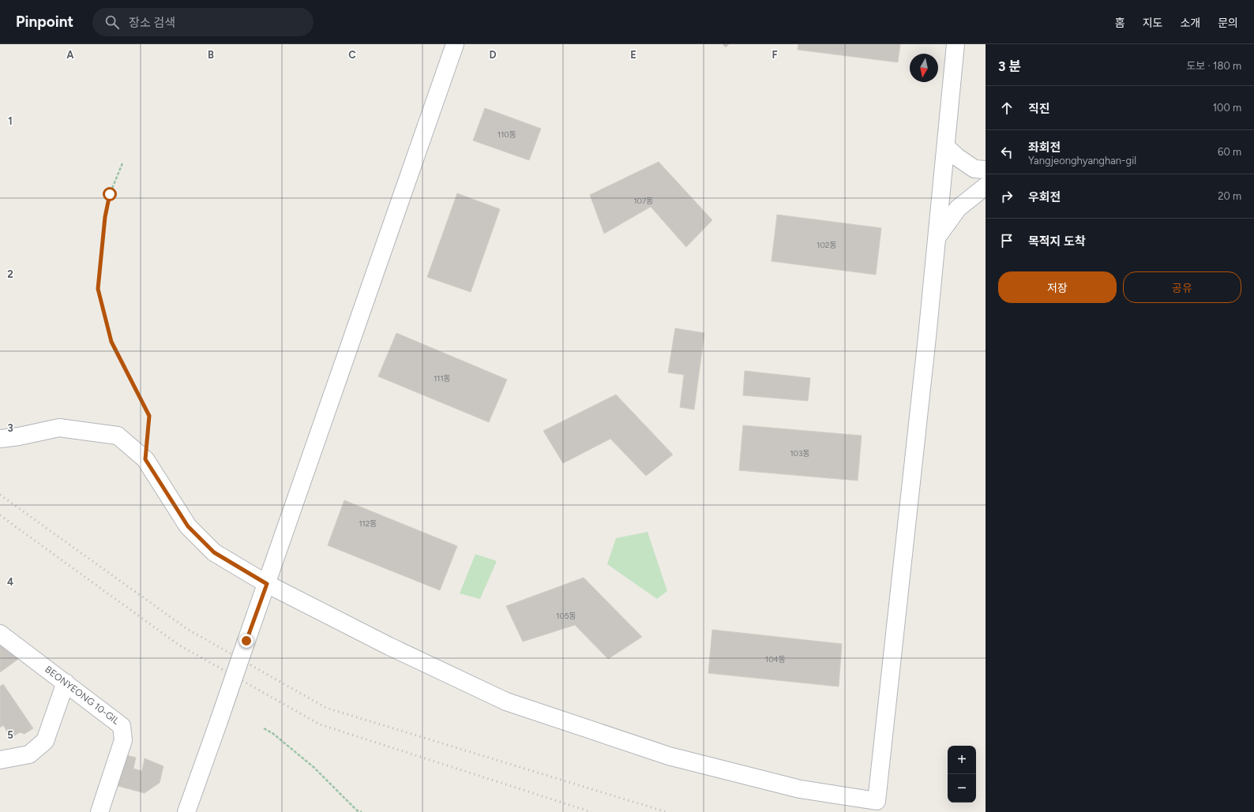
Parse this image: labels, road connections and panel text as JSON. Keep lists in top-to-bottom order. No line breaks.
{"streets":{"street":["BEONYEONG 10-GIL"]},"house_numbers":["110동","107동","102동","111동","103동","112동","105동","104동"],"north":"bottom","page":{"header":"Pinpoint","search":"장소 검색","nav":["홈","지도","소개","문의"],"heading":["3 분","도보 · 180 m"],"list":[["직진","100 m"],["좌회전","Yangjeonghyanghan-gil","60 m"],["우회전","20 m"],"목적지 도착"],"buttons":["저장","공유"],"map_buttons":["+","−"]},"grid":{"columns":["A","B","C","D","E","F"],"rows":["1","2","3","4","5"]}}
